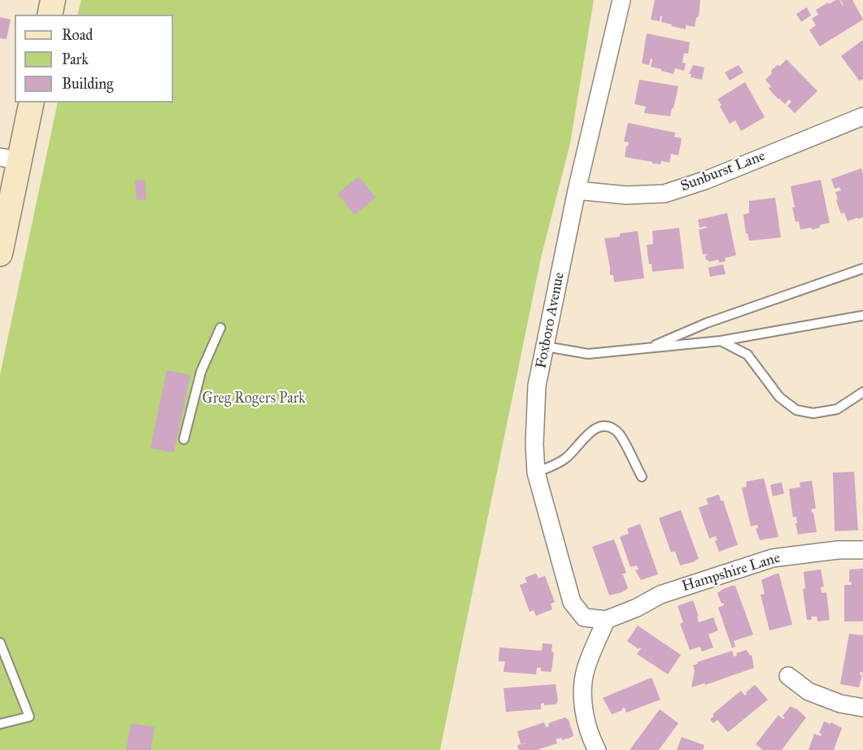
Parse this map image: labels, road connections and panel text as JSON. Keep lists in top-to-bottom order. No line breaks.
{"streets":{"street":["Sunburst Lane","Foxboro Avenue","Hampshire Lane"]},"crossings":[["Sunburst Lane","Foxboro Avenue"],["Foxboro Avenue","Hampshire Lane"]],"parks":["Greg Rogers Park"],"legend":["Road","Park","Building"]}
